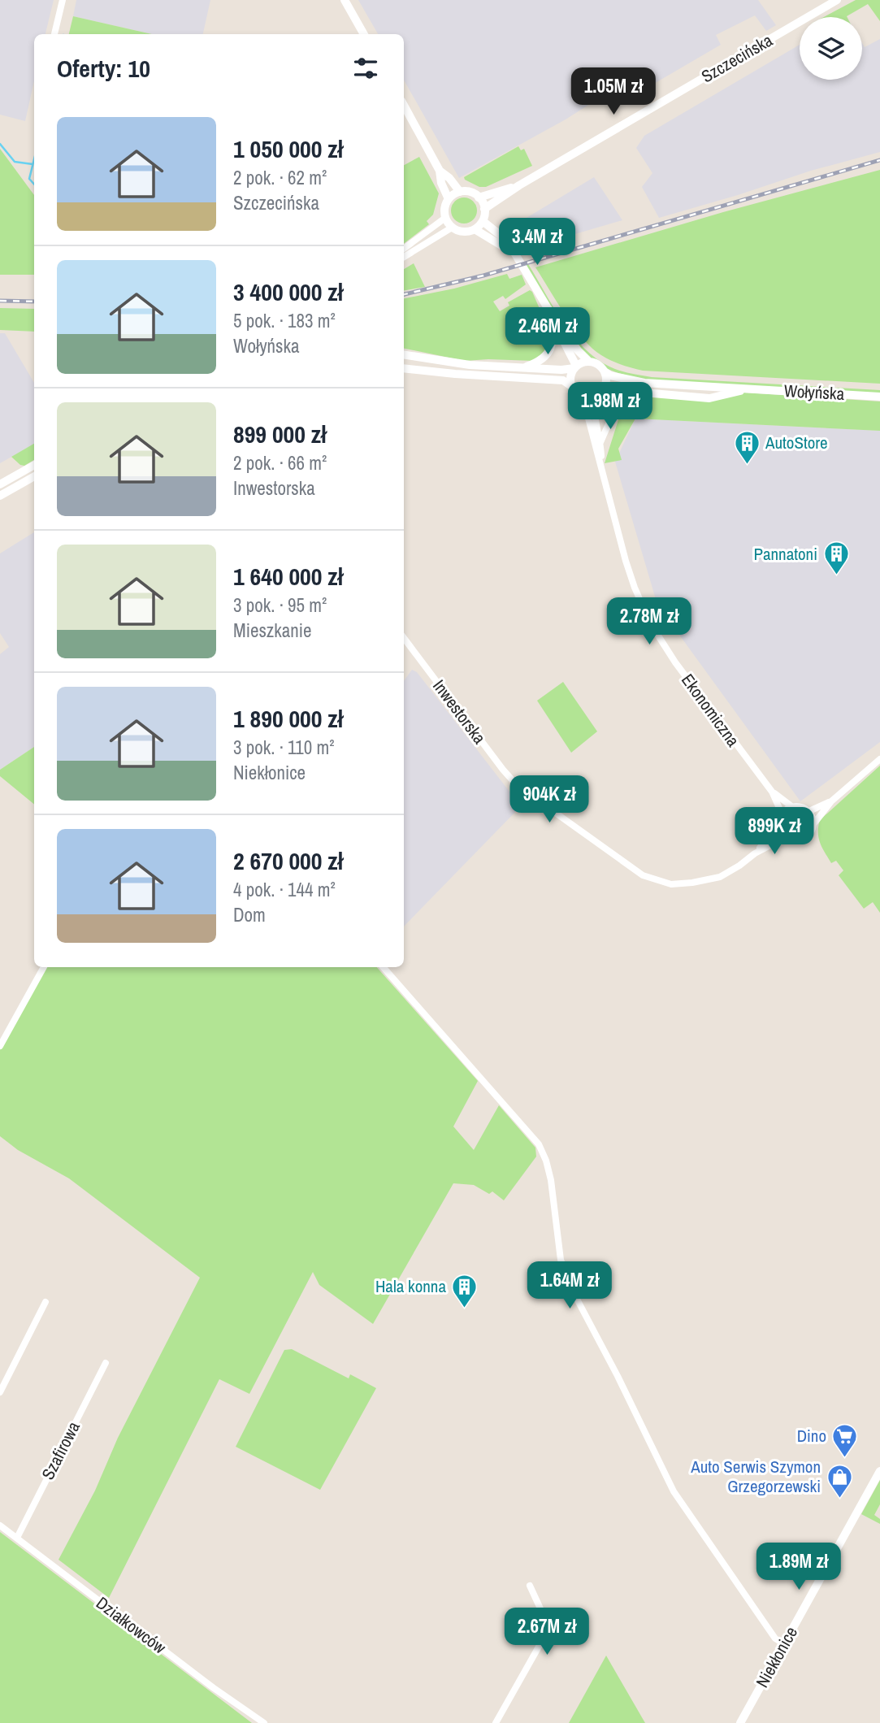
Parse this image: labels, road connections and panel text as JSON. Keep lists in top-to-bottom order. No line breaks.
{"streets":{"main road":["Szczecińska","Wołyńska","Niekłonice"],"street":["Ekonomiczna","Inwestorska","Szafirowa","Działkowców"]},"crossings":[["Wołyńska","Ekonomiczna"],["Ekonomiczna","Inwestorska"],["Szafirowa","Działkowców"]],"places":{"building":["AutoStore","Pannatoni","Hala konna"],"supermarket":["Dino"],"shop":["Auto Serwis Szymon Grzegorzewski"]},"page":{"heading":"Oferty: 10","price":["1.05M zł","3.4M zł","2.46M zł","1.98M zł","2.78M zł","904K zł","899K zł","1.64M zł","1.89M zł","2.67M zł"],"list":[{"name":"1 050 000 zł","note":"2 pok. · 62 m² · Szczecińska"},{"name":"3 400 000 zł","note":"5 pok. · 183 m² · Wołyńska"},{"name":"899 000 zł","note":"2 pok. · 66 m² · Inwestorska"},{"name":"1 640 000 zł","note":"3 pok. · 95 m² · Mieszkanie"},{"name":"1 890 000 zł","note":"3 pok. · 110 m² · Niekłonice"},{"name":"2 670 000 zł","note":"4 pok. · 144 m² · Dom"}]}}
